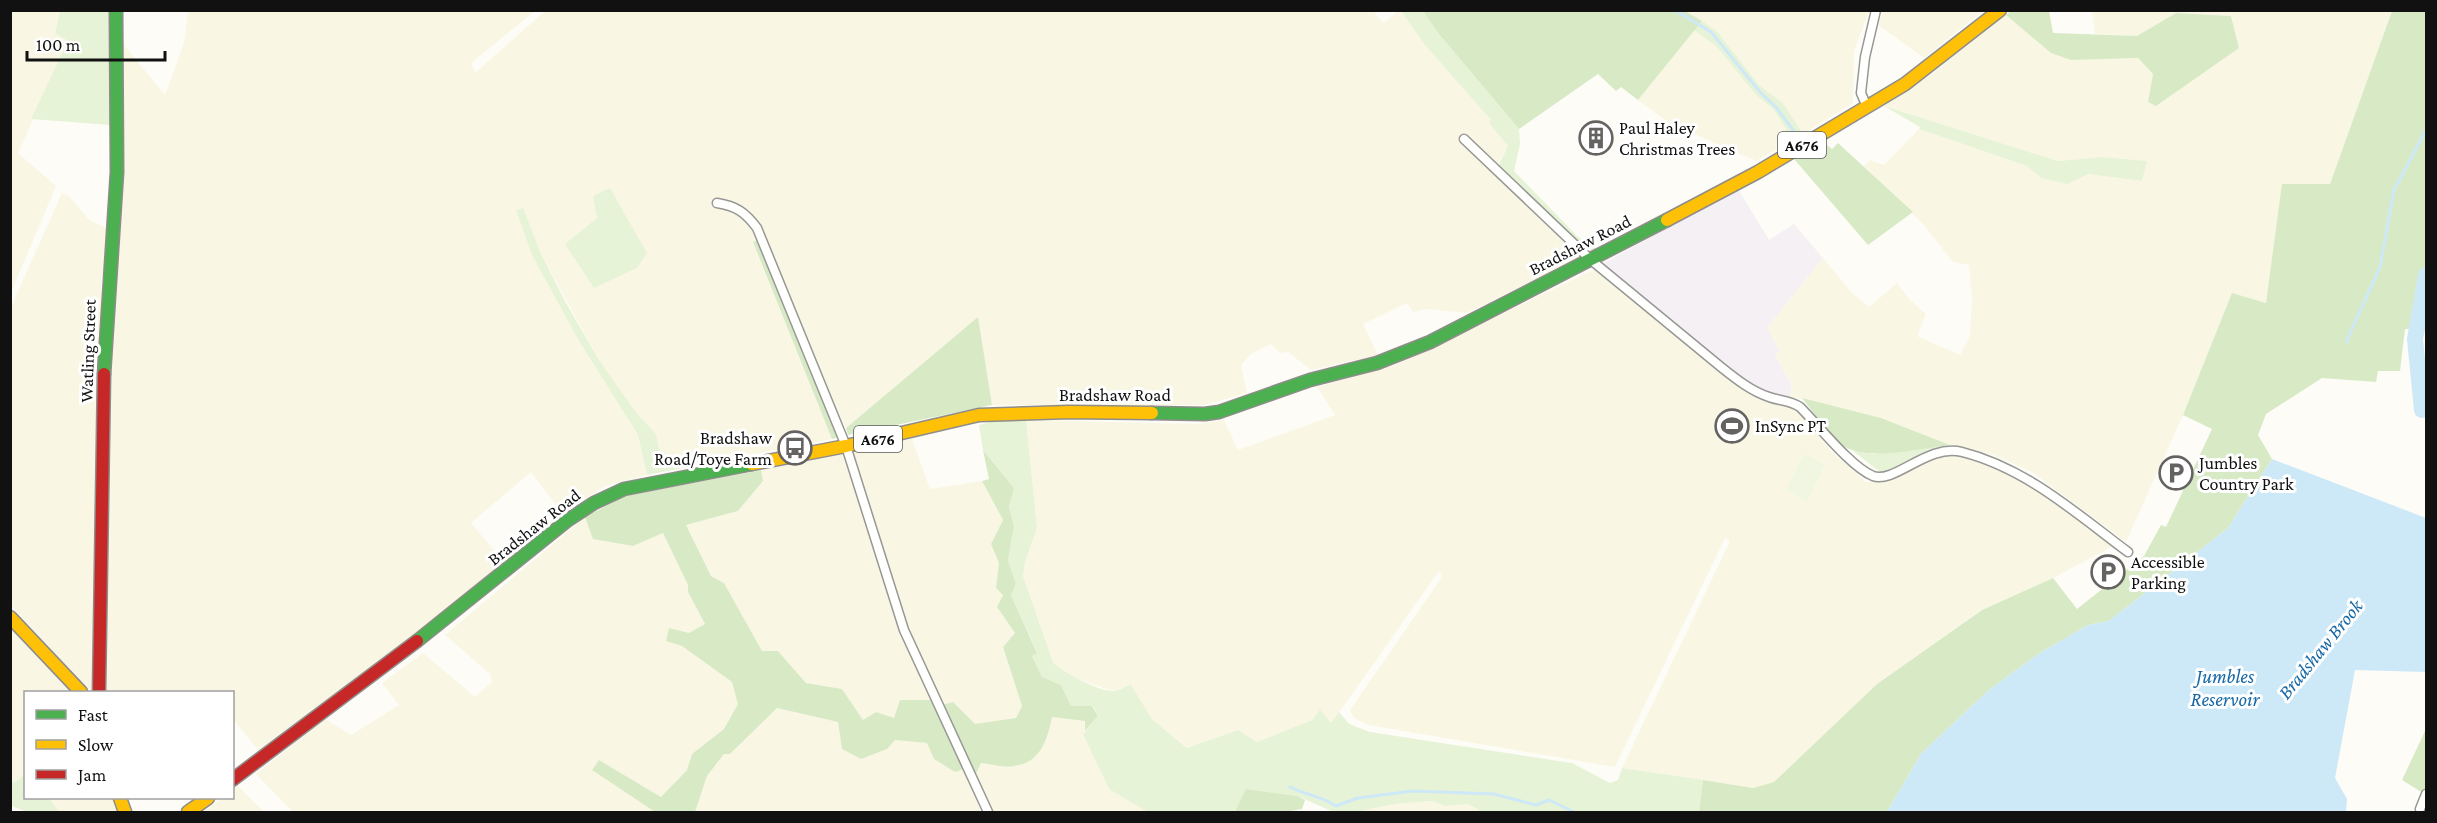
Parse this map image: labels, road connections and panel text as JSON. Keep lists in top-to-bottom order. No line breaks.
{"streets":{"main road":["A676","Bradshaw Road","Watling Street"]},"water":["Bradshaw Brook","Jumbles Reservoir"],"places":{"building":["Paul Haley Christmas Trees"],"sports":["InSync PT"],"bus stop":["Bradshaw Road/Toye Farm"],"parking":["Jumbles Country Park","Accessible Parking"]},"legend":["Fast","Slow","Jam"],"scale_bar":"100 m"}
